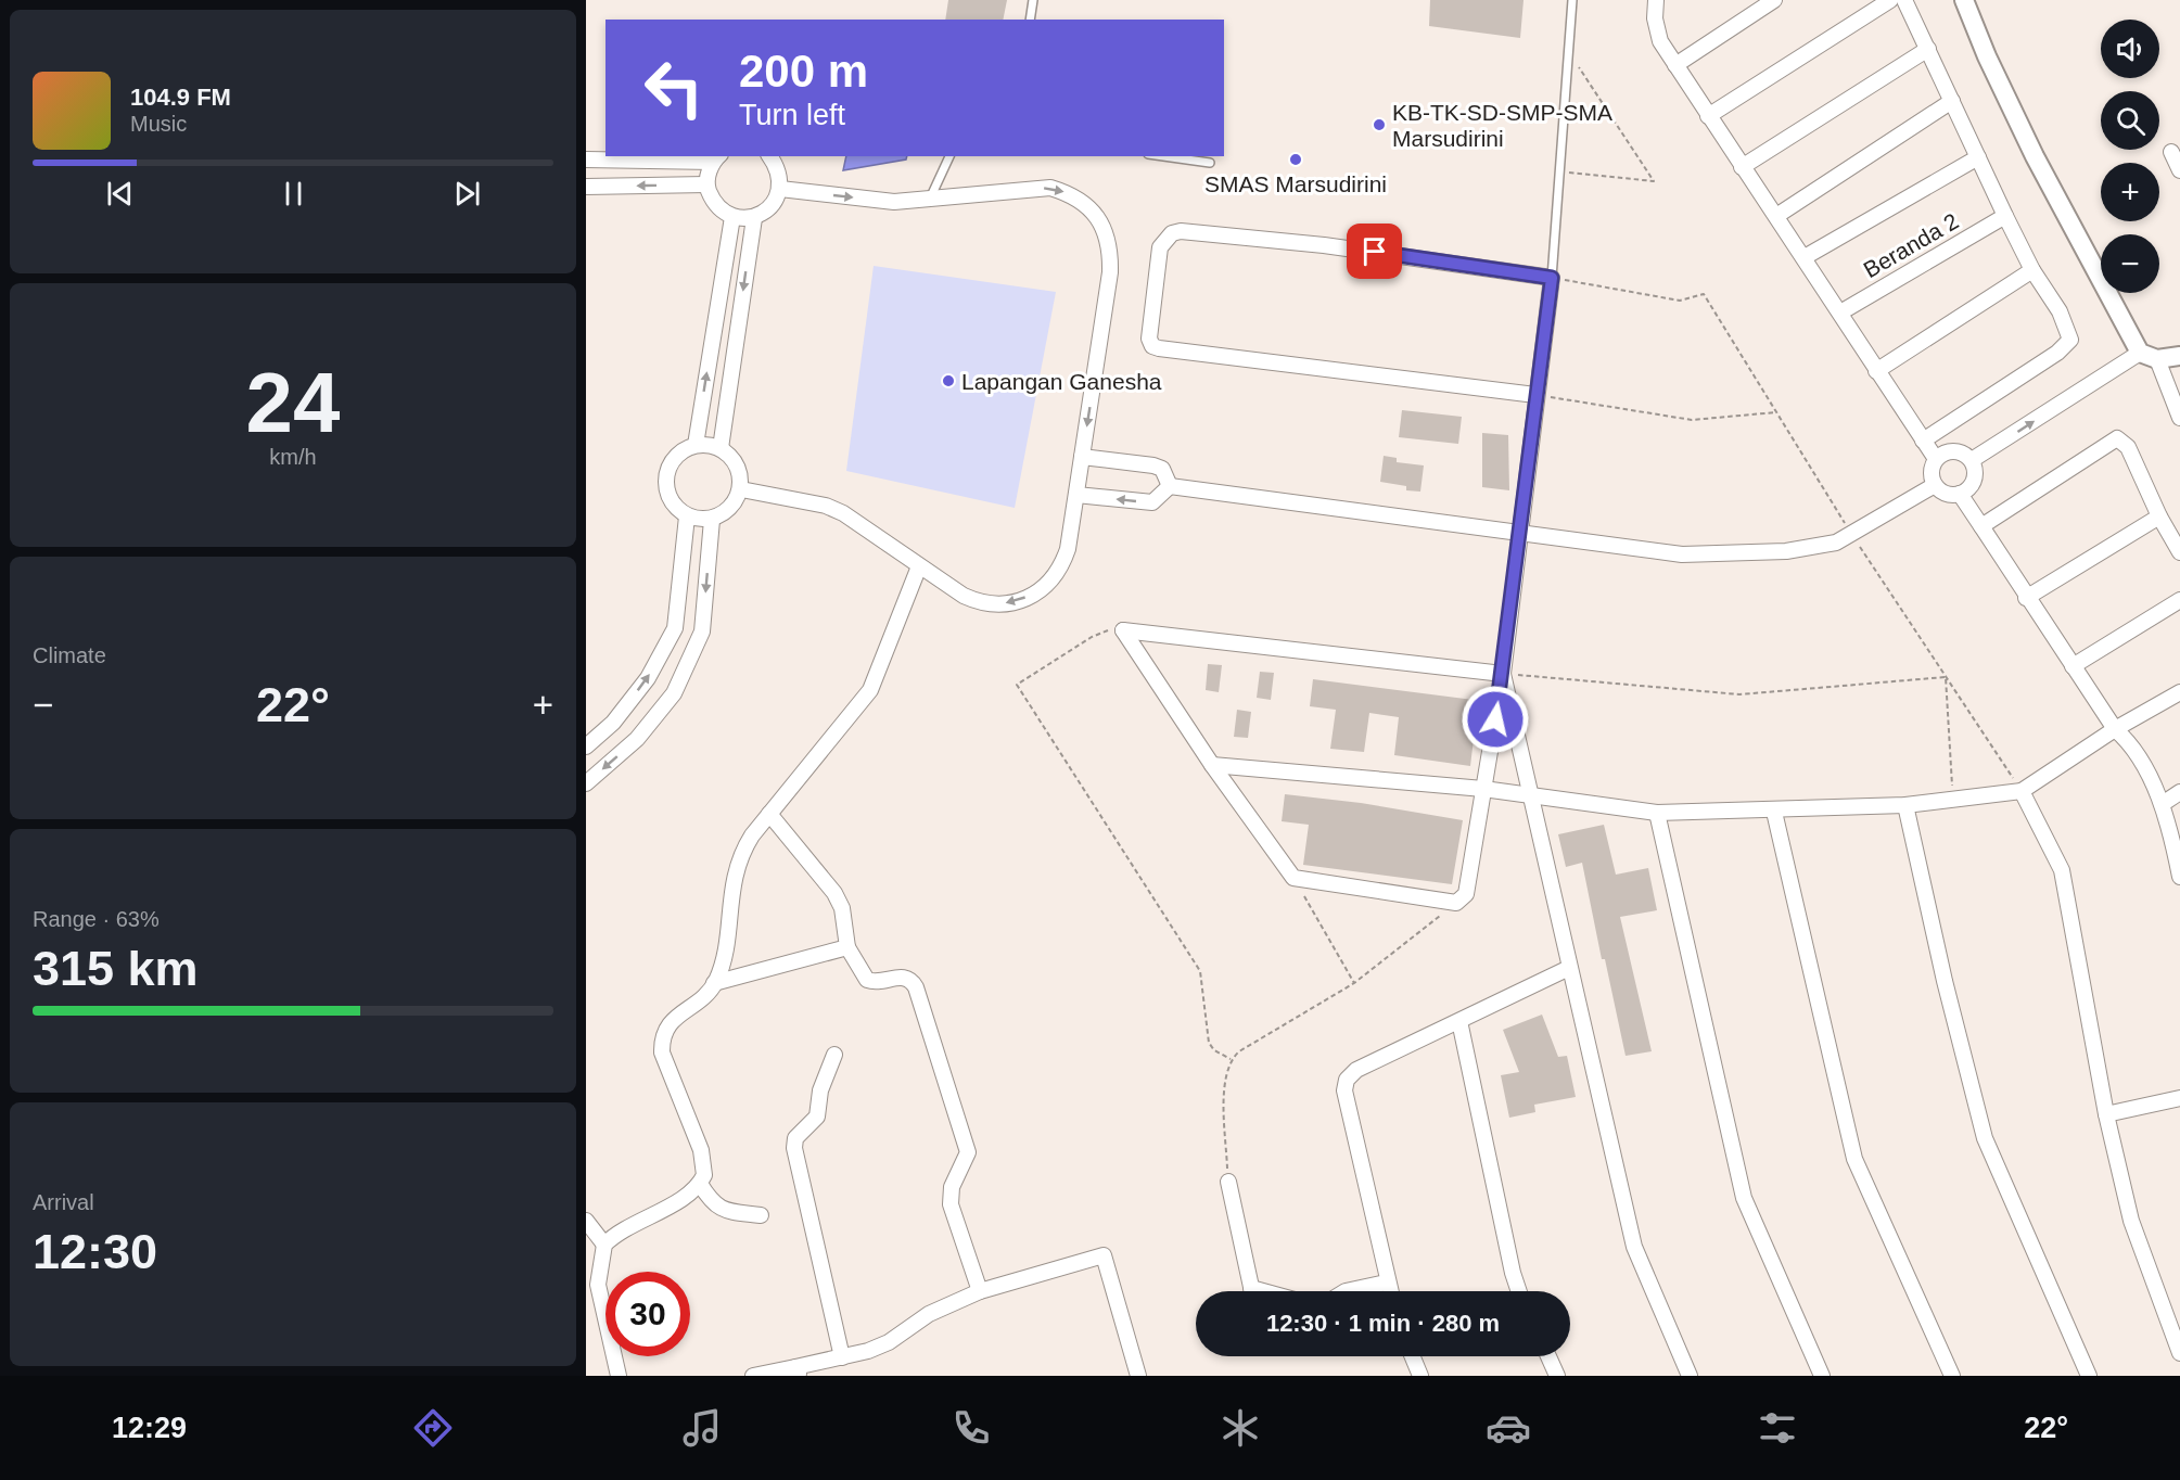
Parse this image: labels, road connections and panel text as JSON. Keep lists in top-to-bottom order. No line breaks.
{"streets":{"street":["Beranda 2"]},"places":["KB-TK-SD-SMP-SMA Marsudirini","SMAS Marsudirini","Lapangan Ganesha"],"page":{"map_buttons":["+","−"],"turn":["200 m","Turn left"],"song":["104.9 FM","Music"],"tile":[["24","km/h"],"Climate",["Range · 63%","315 km"],["Arrival","12:30"]],"heat":["−","22°","+"],"limit":"30","trip":"12:30 · 1 min · 280 m","tabs":["12:29","22°"]}}
